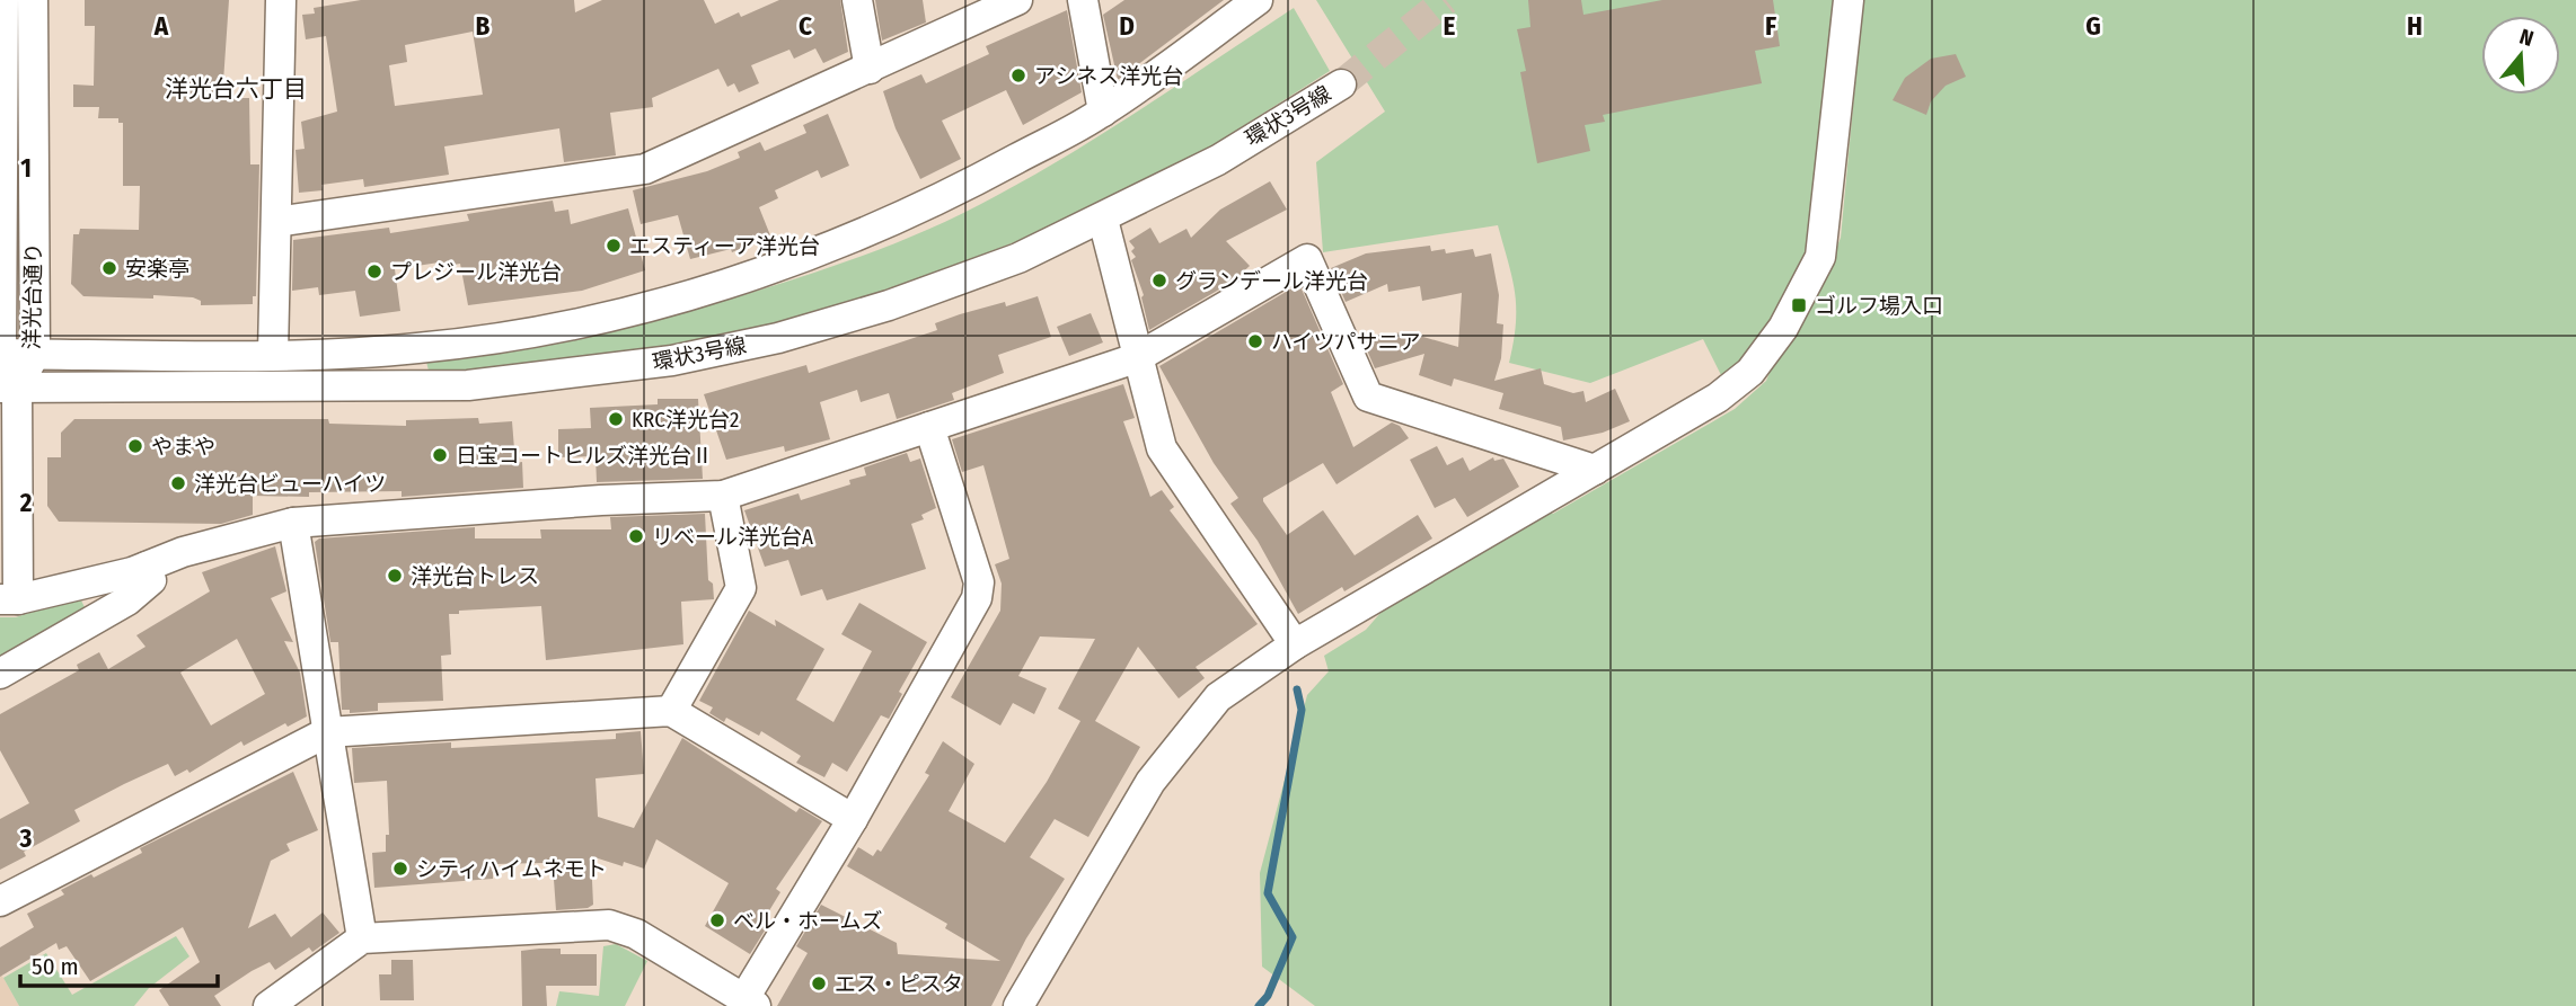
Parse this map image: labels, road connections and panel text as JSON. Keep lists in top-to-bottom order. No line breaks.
{"streets":{"street":["環状3号線","洋光台通り"]},"crossings":[["環状3号線","洋光台通り"]],"districts":["洋光台六丁目"],"places":{"other":["アシネス洋光台","エスティーア洋光台","安楽亭","プレジール洋光台","グランデール洋光台","ハイツパサニア","KRC洋光台2","やまや","日宝コートヒルズ洋光台Ⅱ","洋光台ビューハイツ","リベール洋光台A","洋光台トレス","シティハイムネモト","ベル・ホームズ","エス・ピスタ"],"transit":["ゴルフ場入口"]},"scale_bar":"50 m","north":"top","grid":{"columns":["A","B","C","D","E","F","G","H"],"rows":["1","2","3"]}}
